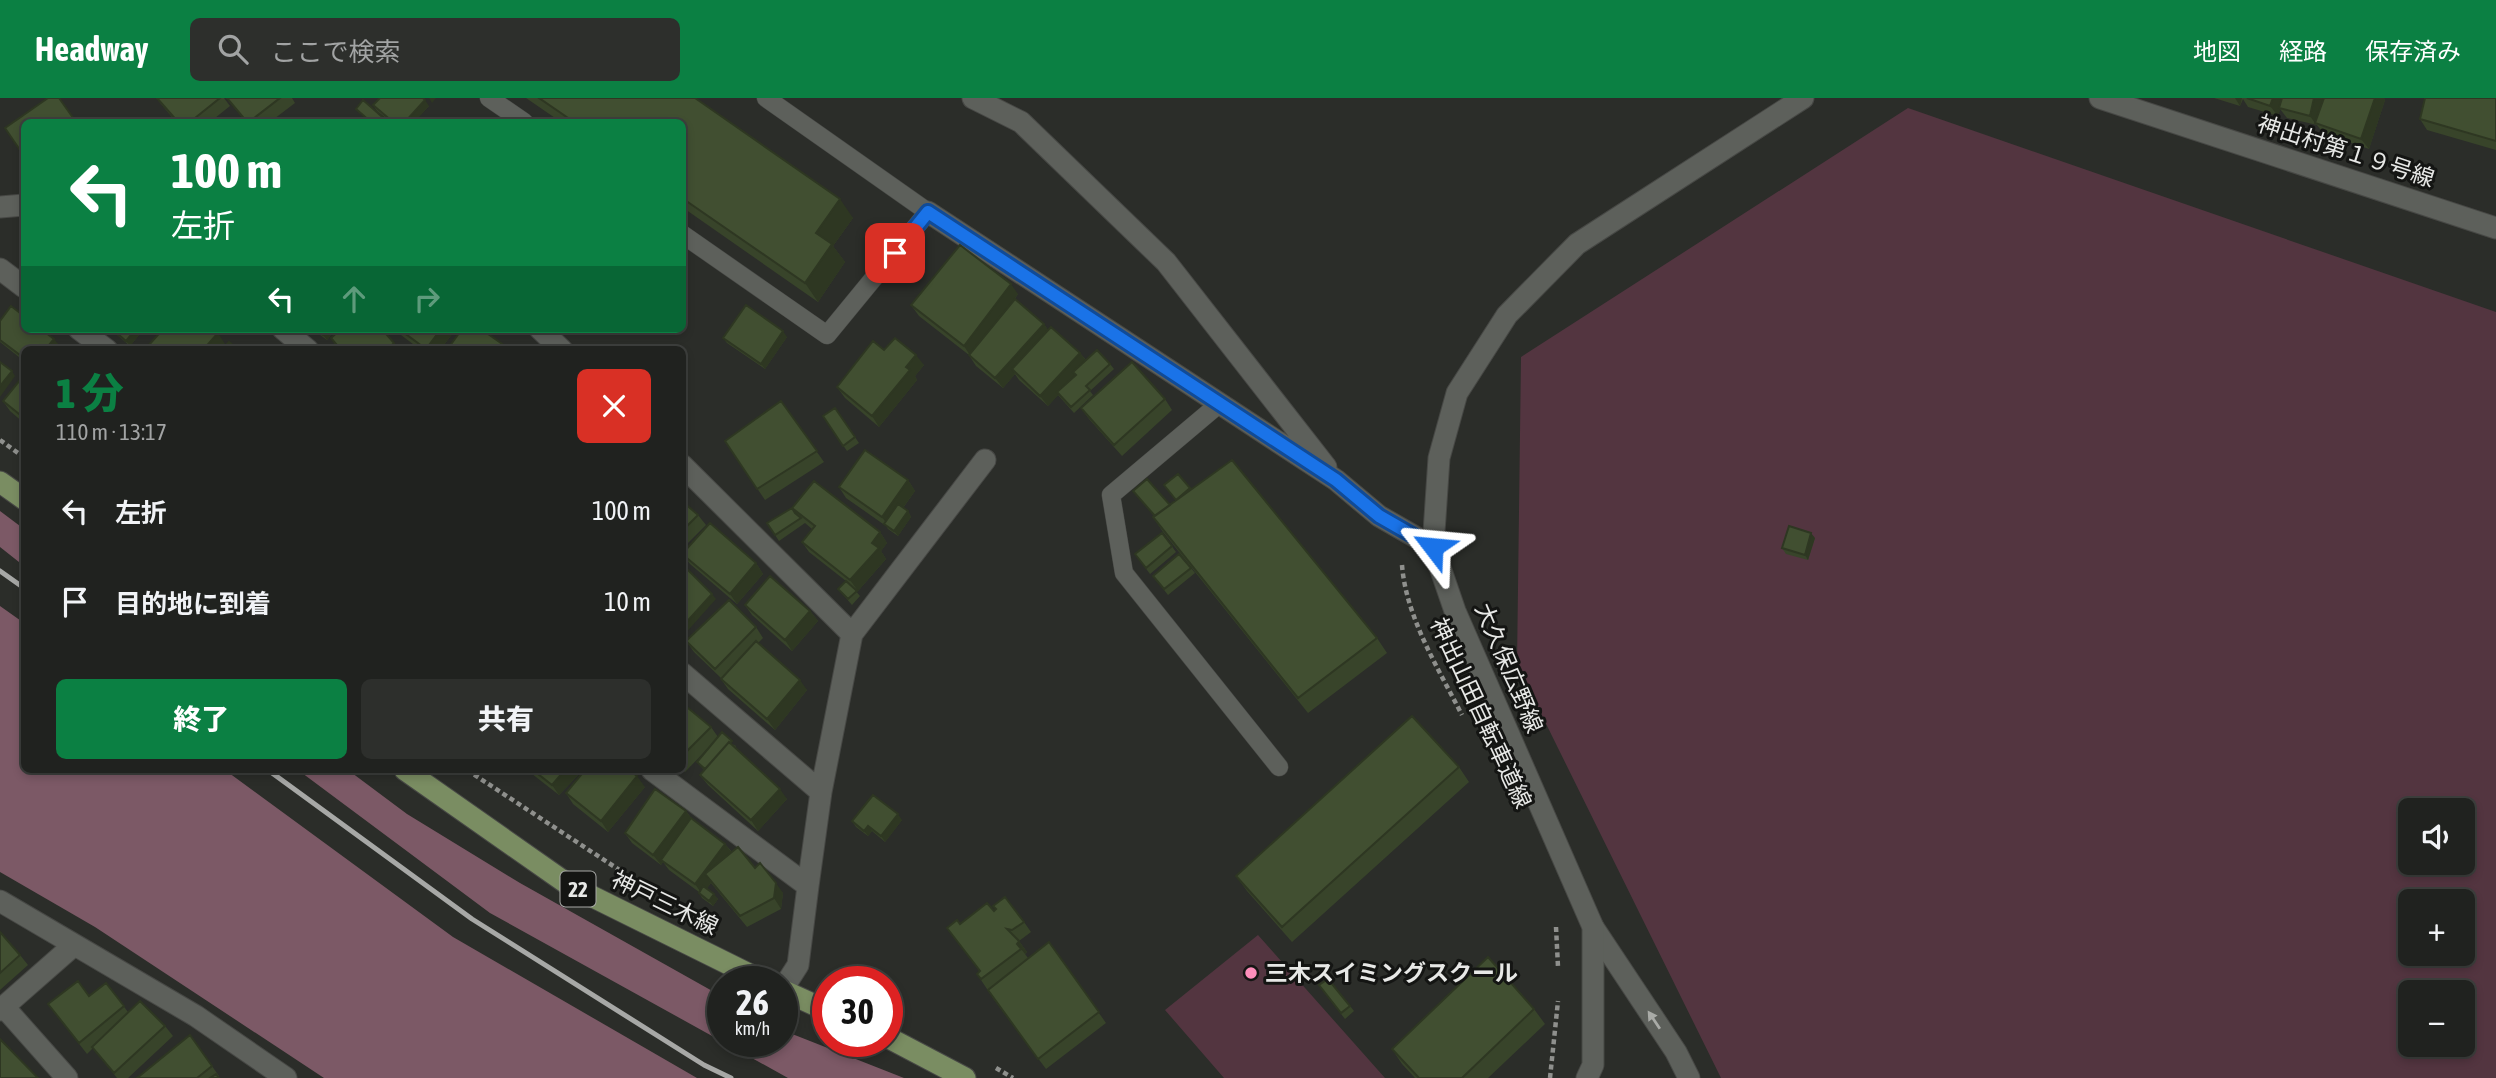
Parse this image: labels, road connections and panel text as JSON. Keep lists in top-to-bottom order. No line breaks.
{"streets":{"main road":["22","神戸三木線"],"street":["神出村第１９号線","大久保広野線"],"path":["神出山田自転車道線"]},"places":["三木スイミングスクール"],"page":{"header":"Headway","search":"ここで検索","nav":["地図","経路","保存済み"],"turn":["100 m","左折"],"heading":["1 分","110 m · 13:17"],"list":[{"name":"左折","value":"100 m"},{"name":"目的地に到着","value":"10 m"}],"buttons":["終了","共有"],"map_buttons":["+","−"],"speed":"26 km/h","limit":"30"}}
